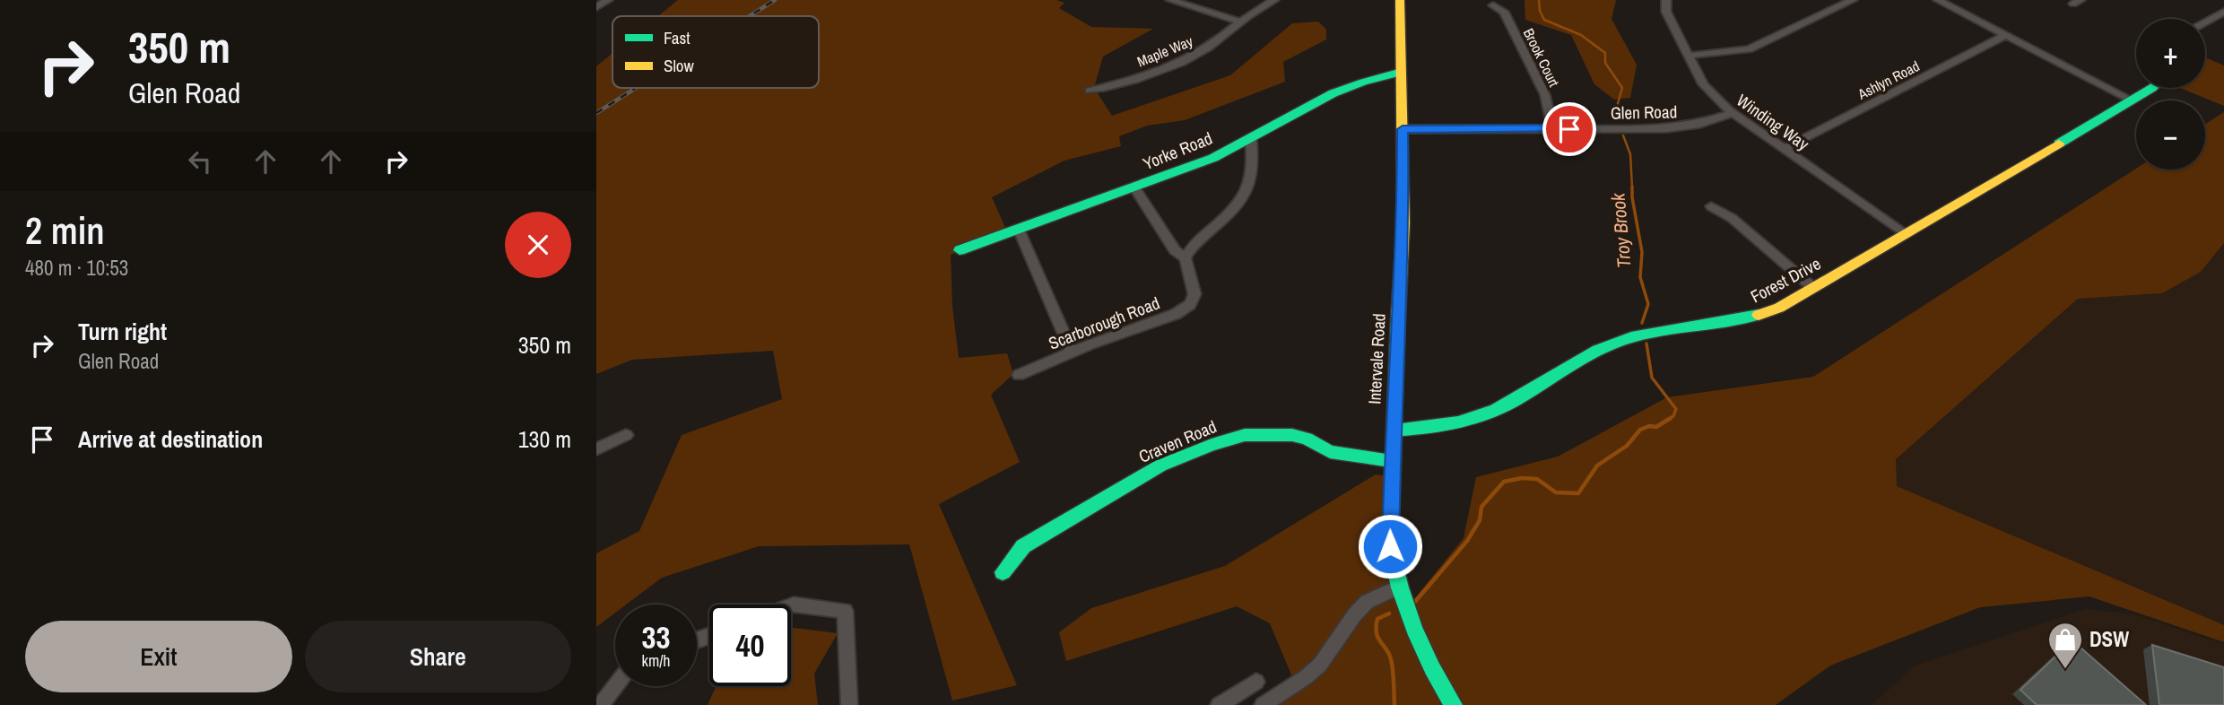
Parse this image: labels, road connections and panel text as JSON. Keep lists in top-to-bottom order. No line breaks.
{"streets":{"street":["Maple Way","Brook Court","Ashlyn Road","Glen Road","Winding Way","Yorke Road","Forest Drive","Scarborough Road","Intervale Road","Craven Road"]},"crossings":[["Brook Court","Glen Road"],["Ashlyn Road","Winding Way"],["Glen Road","Winding Way"],["Glen Road","Intervale Road"],["Winding Way","Forest Drive"],["Yorke Road","Intervale Road"],["Forest Drive","Intervale Road"],["Intervale Road","Craven Road"]],"water":["Troy Brook"],"places":{"shop":["DSW"]},"legend":["Fast","Slow"],"page":{"turn":["350 m","Glen Road"],"map_buttons":["+","−"],"heading":["2 min","480 m · 10:53"],"list":[{"name":"Turn right","note":"Glen Road","value":"350 m"},{"name":"Arrive at destination","value":"130 m"}],"speed":"33 km/h","limit":"40","buttons":["Exit","Share"]}}
